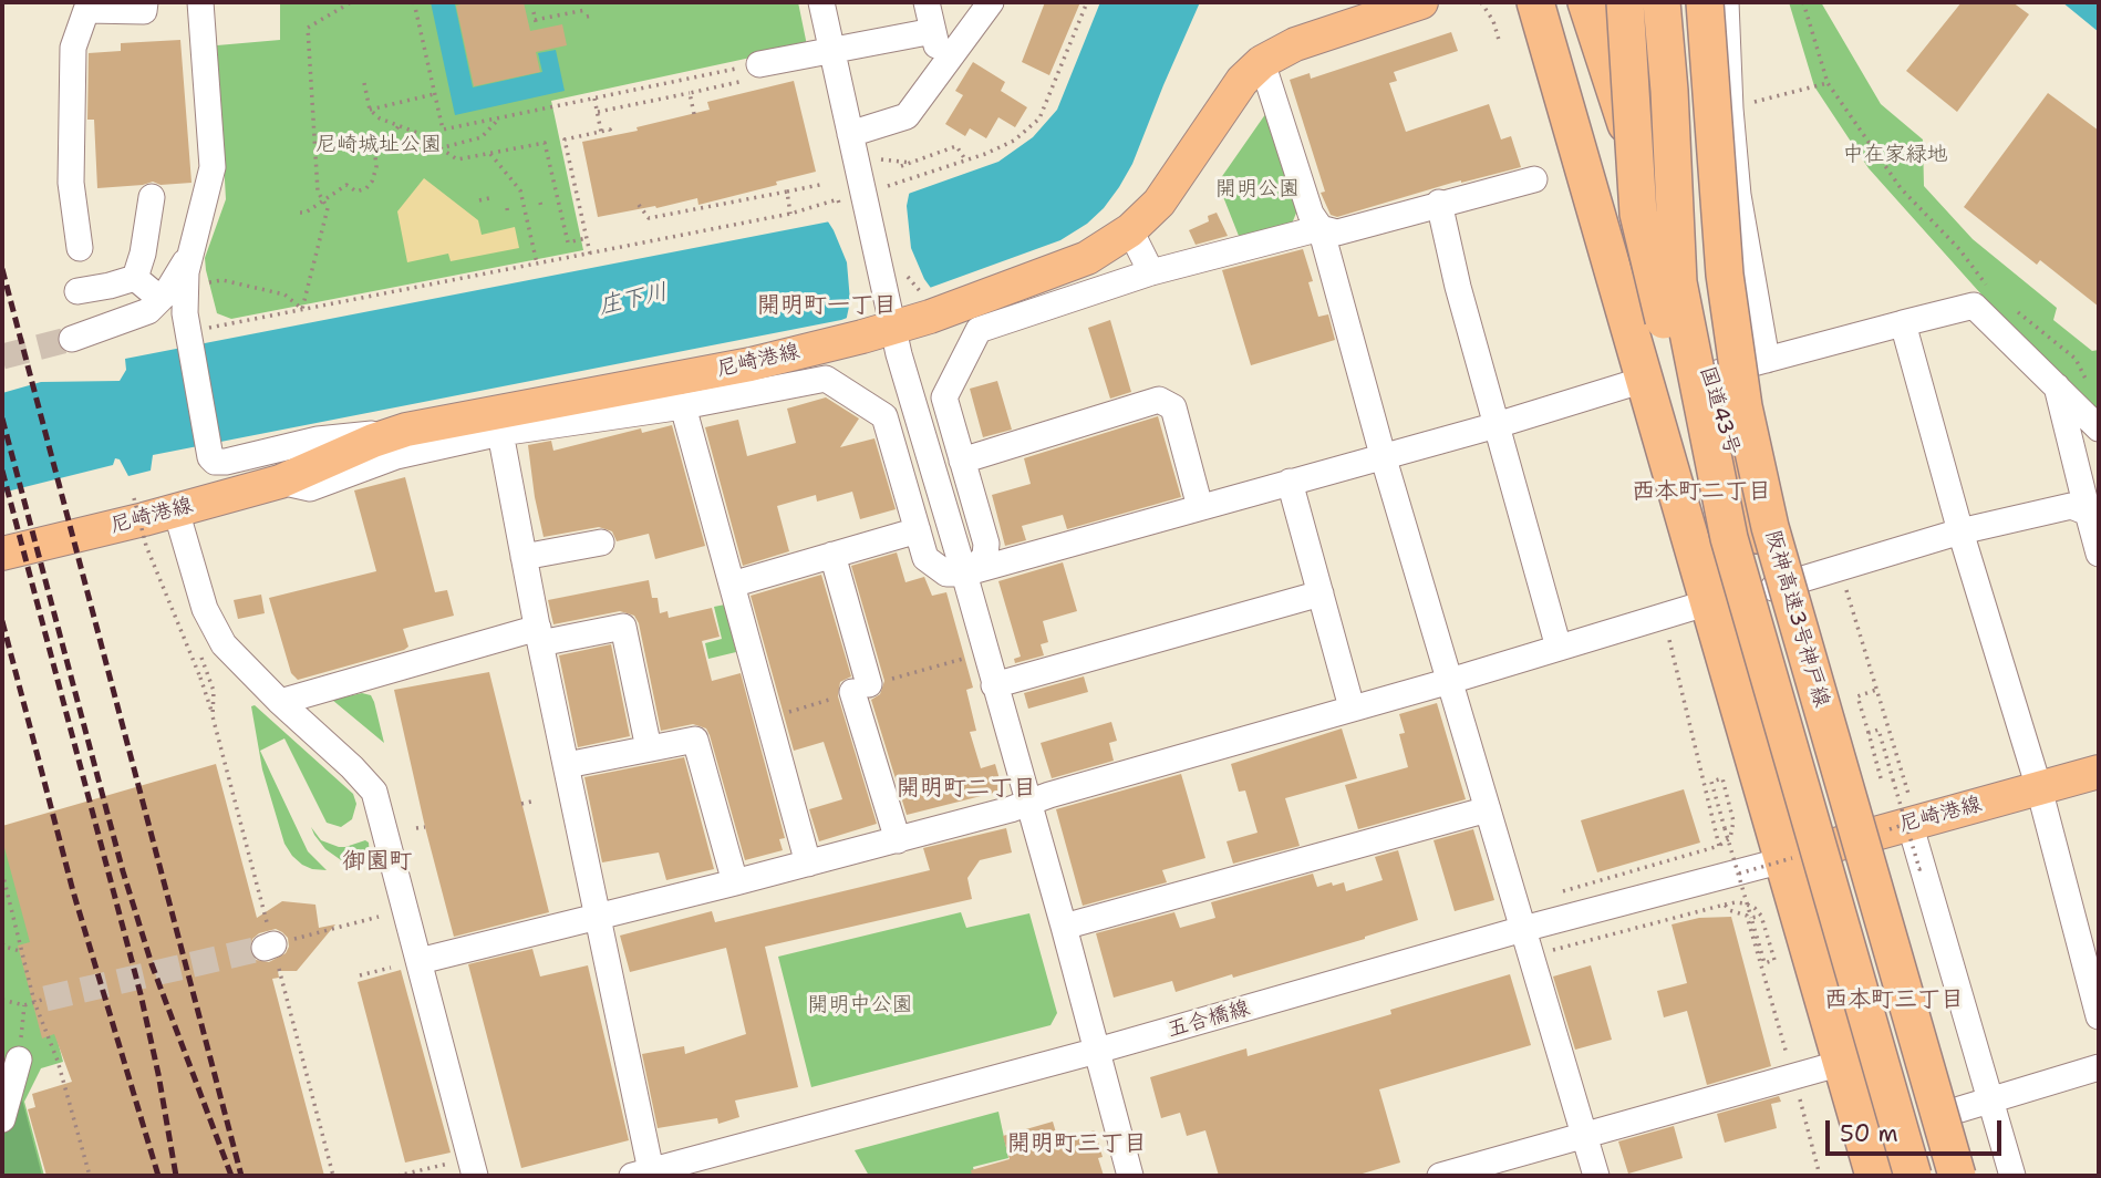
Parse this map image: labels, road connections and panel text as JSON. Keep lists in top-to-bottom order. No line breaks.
{"streets":{"highway":["国道43号","阪神高速3号神戸線"],"main road":["尼崎港線"],"street":["五合橋線"]},"crossings":[["尼崎港線","国道43号"],["尼崎港線","五合橋線"],["国道43号","阪神高速3号神戸線"]],"districts":["開明町一丁目","西本町二丁目","開明町二丁目","御園町","西本町三丁目","開明町三丁目"],"water":["庄下川"],"parks":["尼崎城址公園","中在家緑地","開明公園","開明中公園"],"scale_bar":"50 m"}
